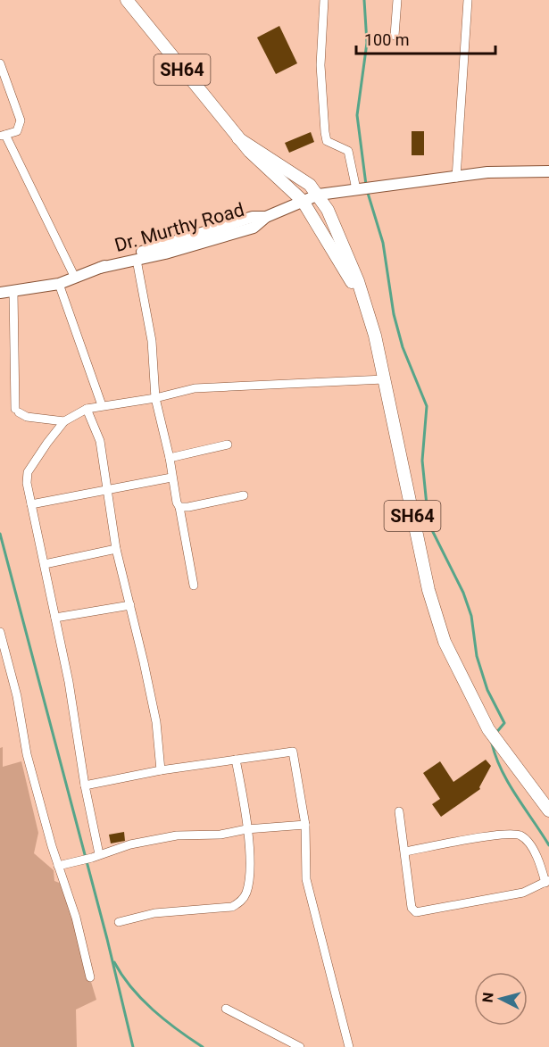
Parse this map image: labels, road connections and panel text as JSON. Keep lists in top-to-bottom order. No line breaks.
{"streets":{"main road":["SH64","Dr. Murthy Road"]},"crossings":[["SH64","Dr. Murthy Road"]],"scale_bar":"100 m","north":"left"}
